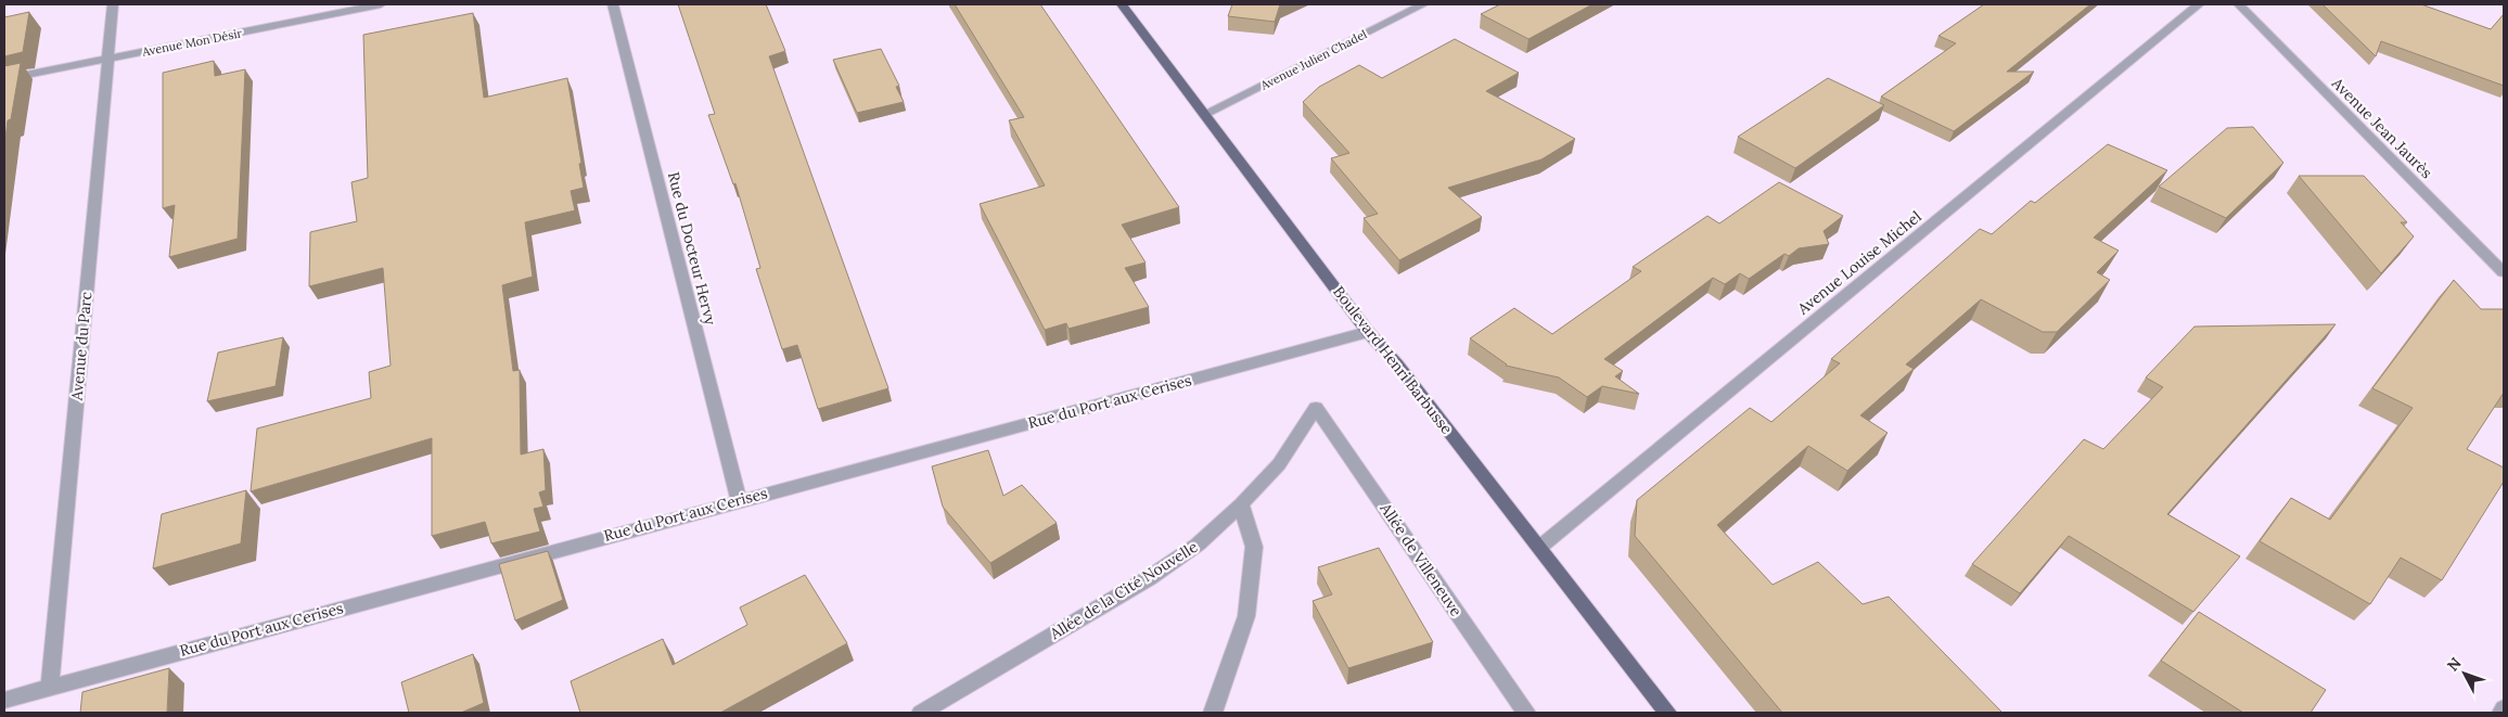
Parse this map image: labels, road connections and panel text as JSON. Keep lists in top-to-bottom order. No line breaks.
{"streets":{"main road":["Boulevard Henri Barbusse"],"street":["Avenue Mon Désir","Avenue Julien Chadel","Avenue Jean Jaurès","Rue du Docteur Hervy","Avenue Louise Michel","Avenue du Parc","Rue du Port aux Cerises","Allée de Villeneuve","Allée de la Cité Nouvelle"]},"crossings":[["Avenue Mon Désir","Avenue du Parc"],["Avenue Julien Chadel","Boulevard Henri Barbusse"],["Rue du Docteur Hervy","Rue du Port aux Cerises"],["Avenue Louise Michel","Boulevard Henri Barbusse"],["Avenue du Parc","Rue du Port aux Cerises"],["Boulevard Henri Barbusse","Rue du Port aux Cerises"],["Allée de Villeneuve","Allée de la Cité Nouvelle"]],"north":"top left"}
